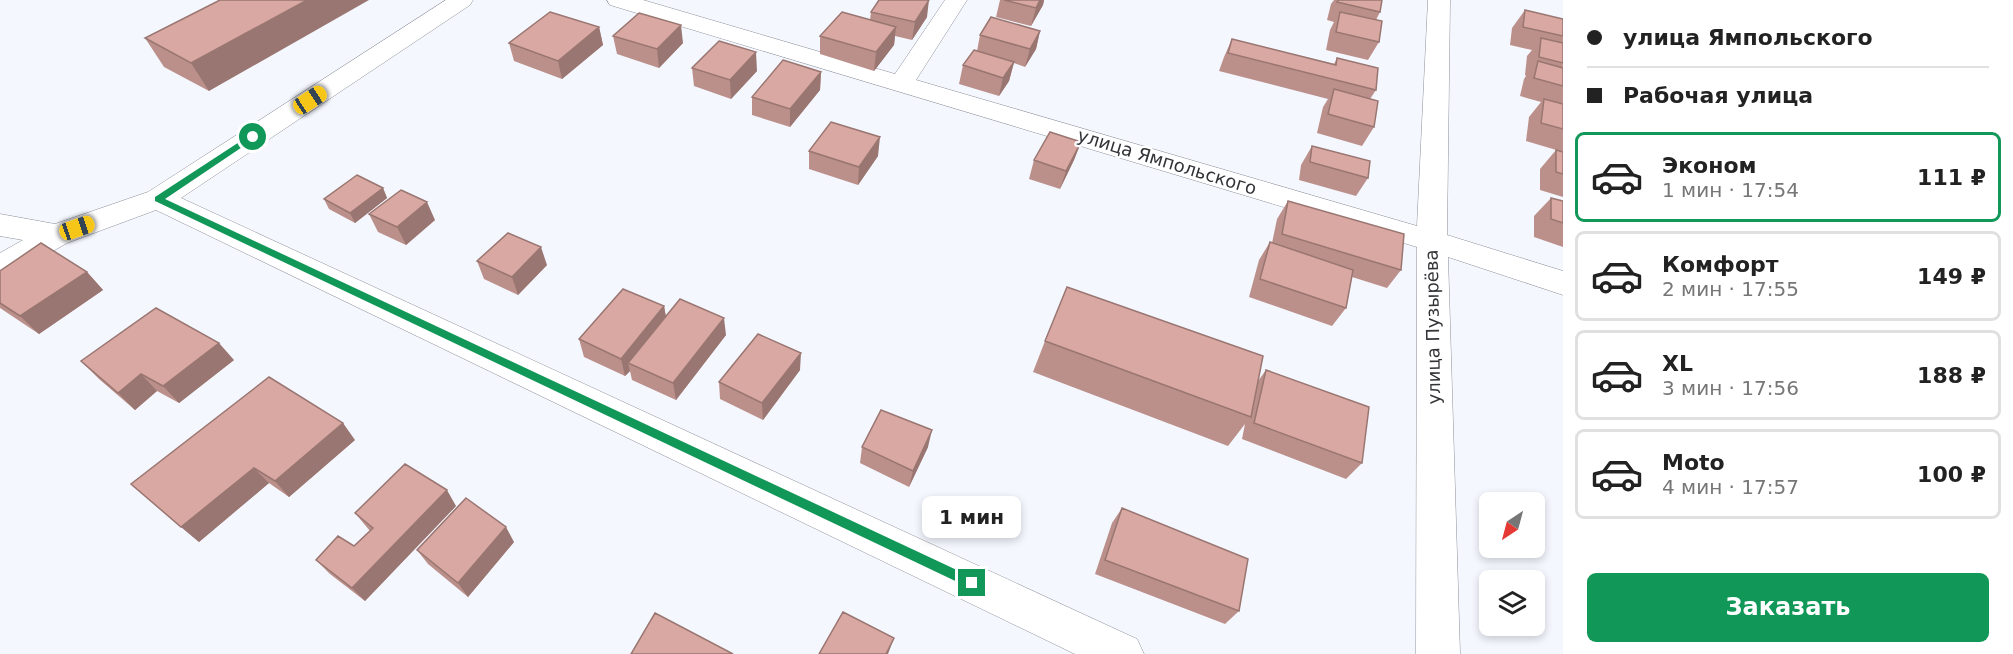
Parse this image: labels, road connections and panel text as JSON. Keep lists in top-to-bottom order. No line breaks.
{"streets":{"street":["улица Ямпольского","улица Пузырёва"]},"crossings":[["улица Ямпольского","улица Пузырёва"]],"north":"bottom left","page":{"banner":["улица Ямпольского","Рабочая улица"],"list":[{"name":"Эконом","note":"1 мин · 17:54","value":"111 ₽"},{"name":"Комфорт","note":"2 мин · 17:55","value":"149 ₽"},{"name":"XL","note":"3 мин · 17:56","value":"188 ₽"},{"name":"Moto","note":"4 мин · 17:57","value":"100 ₽"}],"bubble":"1 мин","buttons":"Заказать"}}
